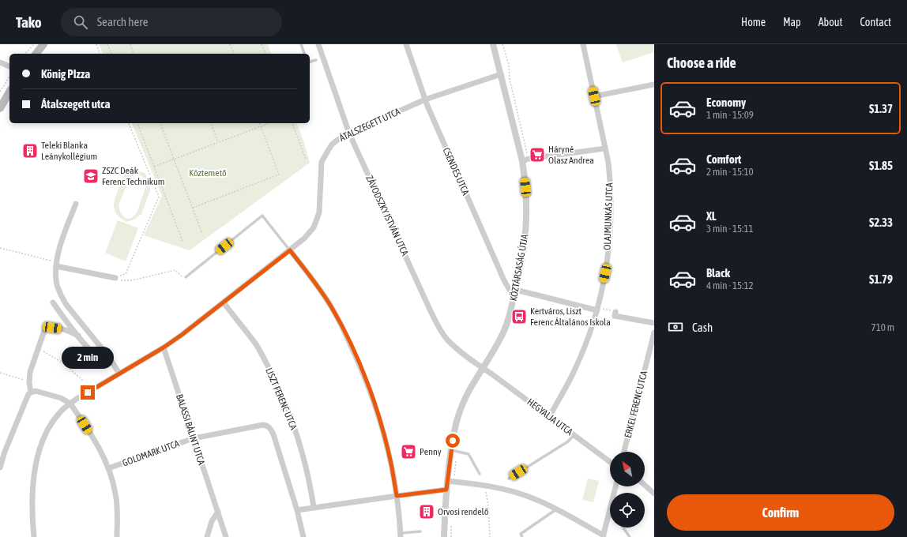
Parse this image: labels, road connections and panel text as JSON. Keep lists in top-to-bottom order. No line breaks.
{"streets":{"street":["ÁTALSZEGETT UTCA","CSENDES UTCA","ZÁVODSZKY ISTVÁN UTCA","OLAJMUNKÁS UTCA","KÖZTÁRSASÁG ÚTJA","LISZT FERENC UTCA","ERKEL FERENC UTCA","HEGYALJA UTCA","BALASSI BÁLINT UTCA","GOLDMARK UTCA"]},"crossings":[["ÁTALSZEGETT UTCA","CSENDES UTCA"],["ÁTALSZEGETT UTCA","ZÁVODSZKY ISTVÁN UTCA"],["ÁTALSZEGETT UTCA","KÖZTÁRSASÁG ÚTJA"],["ÁTALSZEGETT UTCA","LISZT FERENC UTCA"],["ÁTALSZEGETT UTCA","BALASSI BÁLINT UTCA"],["CSENDES UTCA","KÖZTÁRSASÁG ÚTJA"],["ZÁVODSZKY ISTVÁN UTCA","KÖZTÁRSASÁG ÚTJA"],["ZÁVODSZKY ISTVÁN UTCA","HEGYALJA UTCA"],["OLAJMUNKÁS UTCA","HEGYALJA UTCA"],["KÖZTÁRSASÁG ÚTJA","HEGYALJA UTCA"],["BALASSI BÁLINT UTCA","GOLDMARK UTCA"]],"parks":["Köztemető"],"places":{"building":["Teleki Blanka Leánykollégium","Orvosi rendelő"],"supermarket":["Háryné Olasz Andrea","Penny"],"school or university":["ZSZC Deák Ferenc Technikum"],"bus stop":["Kertváros, Liszt Ferenc Általános Iskola"]},"north":"top left","page":{"header":"Tako","search":"Search here","nav":["Home","Map","About","Contact"],"heading":"Choose a ride","banner":["König PIzza","Átalszegett utca"],"list":[{"name":"Economy","note":"1 min · 15:09","value":"$1.37"},{"name":"Comfort","note":"2 min · 15:10","value":"$1.85"},{"name":"XL","note":"3 min · 15:11","value":"$2.33"},{"name":"Black","note":"4 min · 15:12","value":"$1.79"}],"pay":["Cash","710 m"],"bubble":"2 min","buttons":"Confirm"}}
